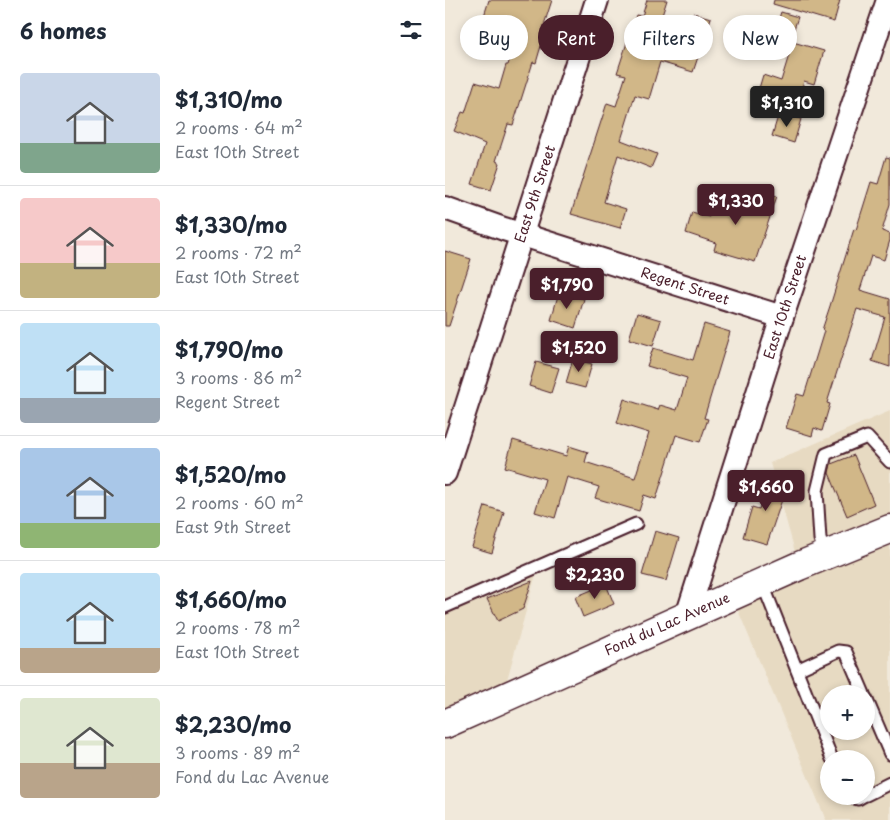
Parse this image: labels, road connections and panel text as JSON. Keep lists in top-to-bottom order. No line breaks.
{"streets":{"main road":["Fond du Lac Avenue"],"street":["East 9th Street","Regent Street","East 10th Street"]},"crossings":[["East 9th Street","Regent Street"],["Regent Street","East 10th Street"],["East 10th Street","Fond du Lac Avenue"]],"page":{"heading":"6 homes","chip":["Buy","Rent","Filters","New"],"list":[{"name":"$1,310/mo","note":"2 rooms · 64 m² · East 10th Street"},{"name":"$1,330/mo","note":"2 rooms · 72 m² · East 10th Street"},{"name":"$1,790/mo","note":"3 rooms · 86 m² · Regent Street"},{"name":"$1,520/mo","note":"2 rooms · 60 m² · East 9th Street"},{"name":"$1,660/mo","note":"2 rooms · 78 m² · East 10th Street"},{"name":"$2,230/mo","note":"3 rooms · 89 m² · Fond du Lac Avenue"}],"price":["$1,310","$1,330","$1,790","$1,520","$1,660","$2,230"],"map_buttons":["+","−"]}}
